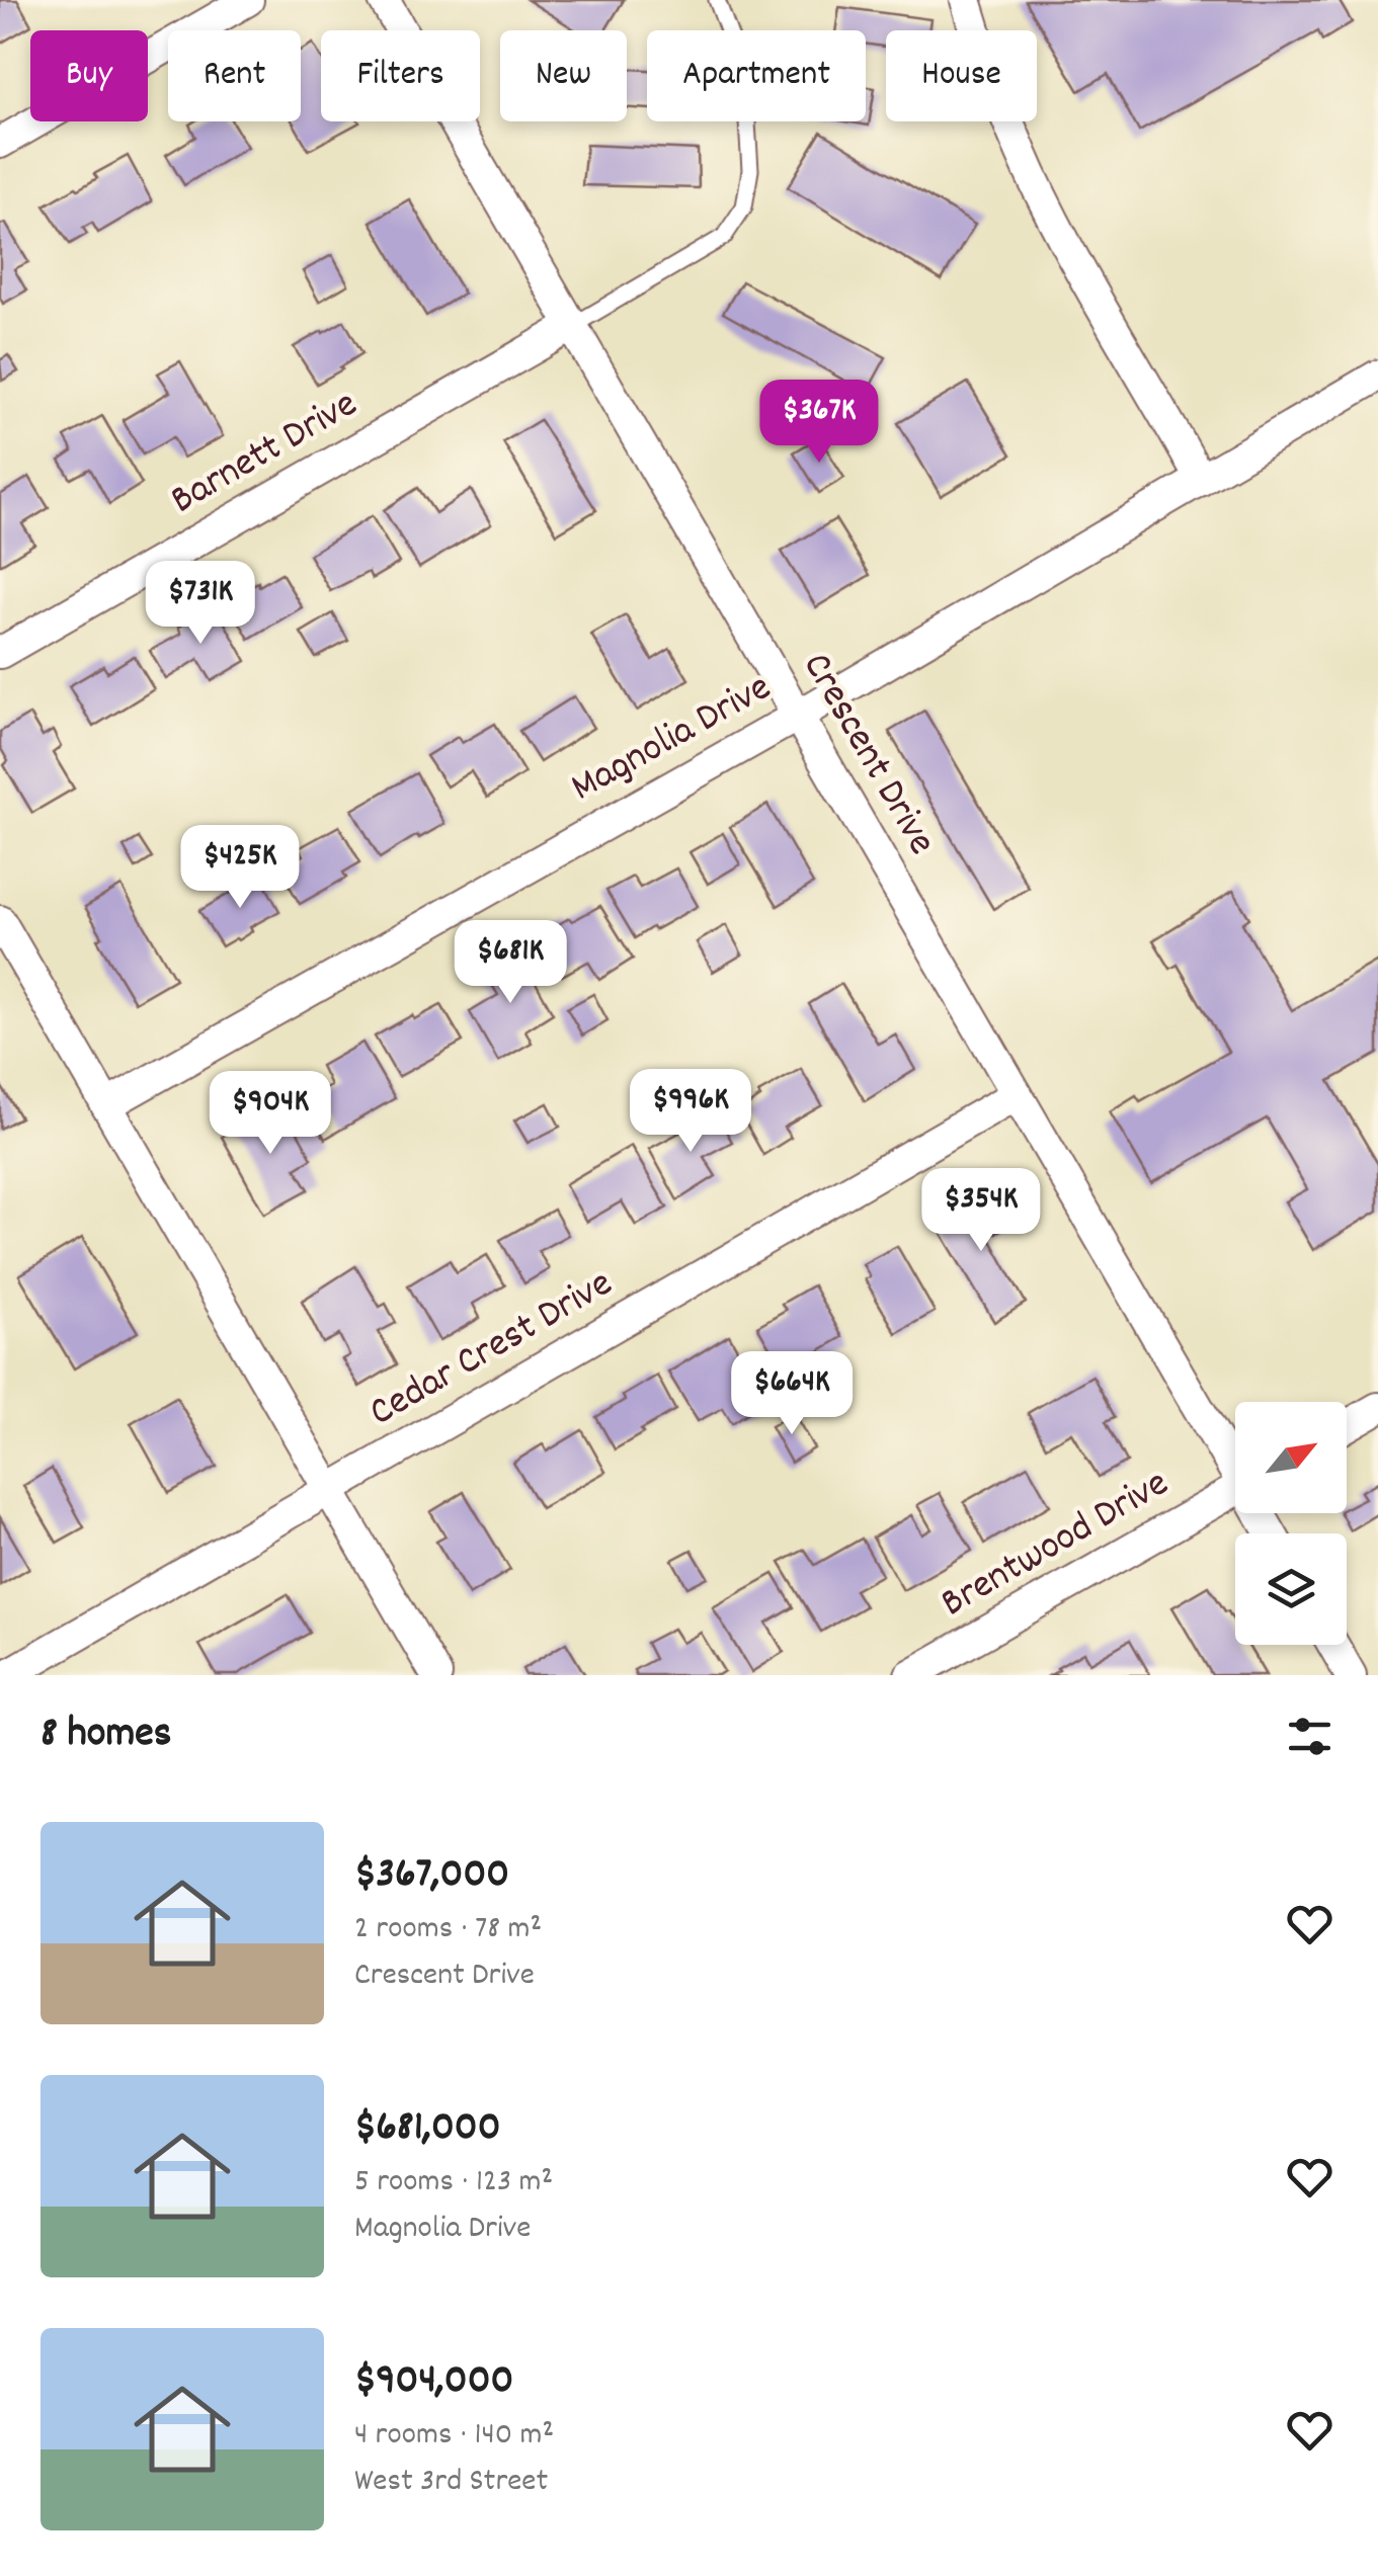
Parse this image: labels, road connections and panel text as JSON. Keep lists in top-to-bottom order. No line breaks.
{"streets":{"street":["Barnett Drive","Magnolia Drive","Crescent Drive","Cedar Crest Drive","Brentwood Drive"]},"crossings":[["Barnett Drive","Crescent Drive"],["Magnolia Drive","Crescent Drive"],["Crescent Drive","Cedar Crest Drive"]],"north":"top right","page":{"chip":["Buy","Rent","Filters","New","Apartment","House"],"price":["$367K","$731K","$425K","$681K","$996K","$904K","$354K","$664K"],"heading":"8 homes","list":[{"name":"$367,000","note":"2 rooms · 78 m² · Crescent Drive"},{"name":"$681,000","note":"5 rooms · 123 m² · Magnolia Drive"},{"name":"$904,000","note":"4 rooms · 140 m² · West 3rd Street"}]}}
